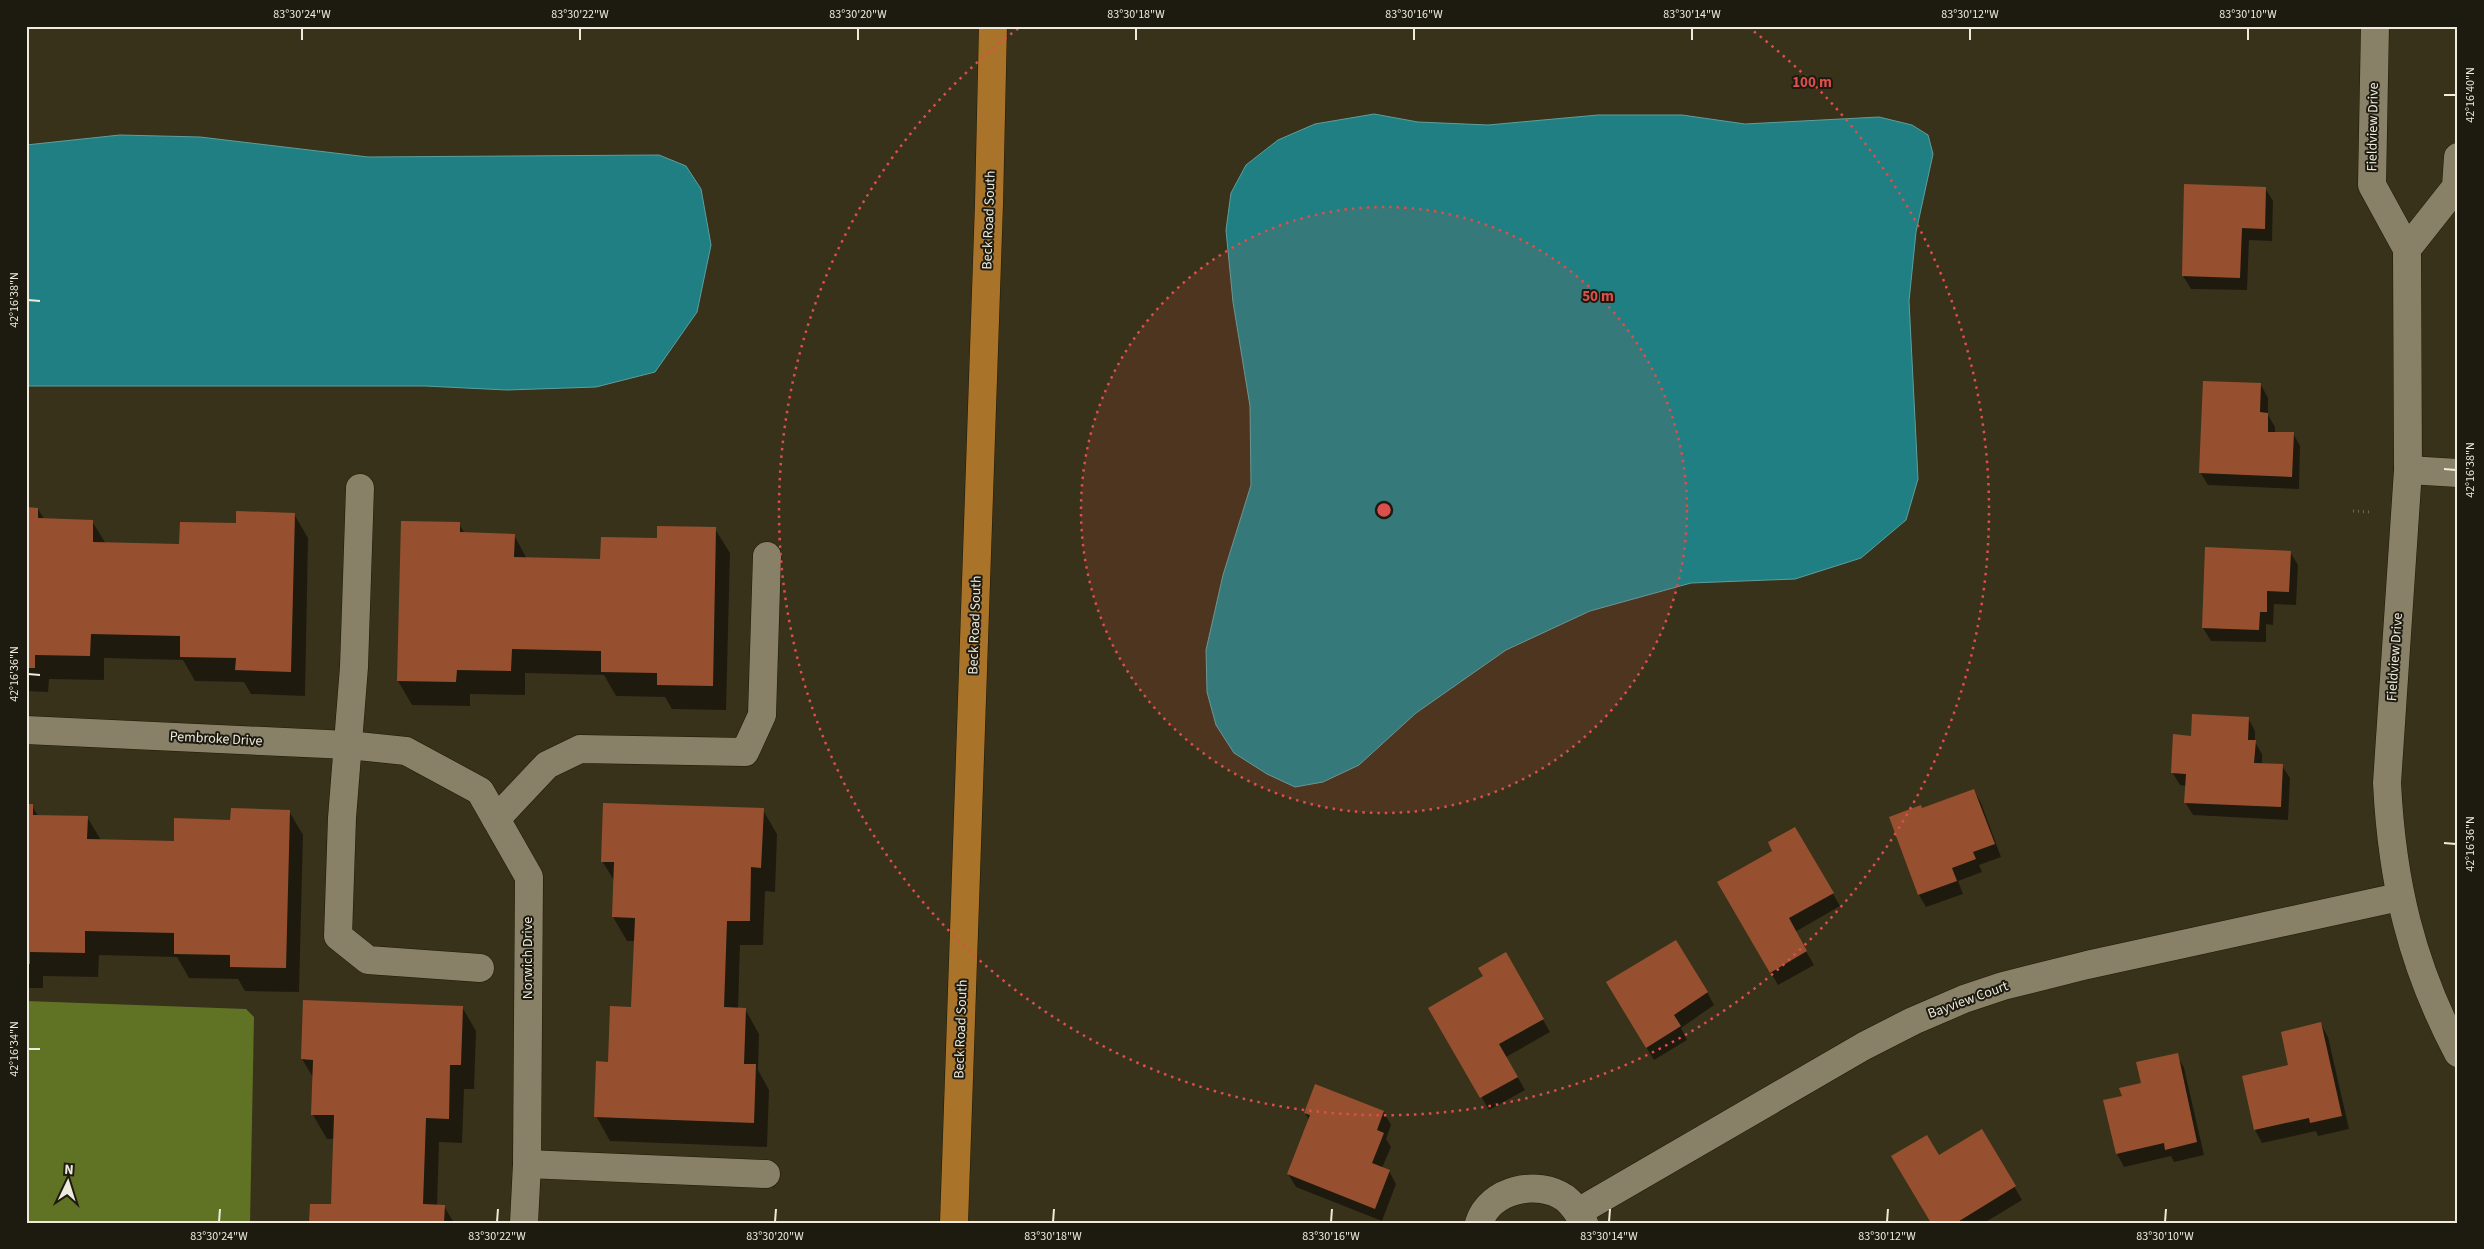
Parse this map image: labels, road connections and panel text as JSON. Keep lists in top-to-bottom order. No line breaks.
{"streets":{"main road":["Beck Road South"],"street":["Fieldview Drive","Pembroke Drive","Norwich Drive","Bayview Court"]},"crossings":[["Fieldview Drive","Bayview Court"],["Pembroke Drive","Norwich Drive"]],"north":"top","coordinates":["83°30'24\"W","83°30'22\"W","83°30'20\"W","83°30'18\"W","83°30'16\"W","83°30'14\"W","83°30'12\"W","83°30'10\"W","42°16'40\"N","42°16'38\"N","42°16'36\"N","42°16'34\"N"],"rings":["100 m","50 m"]}
